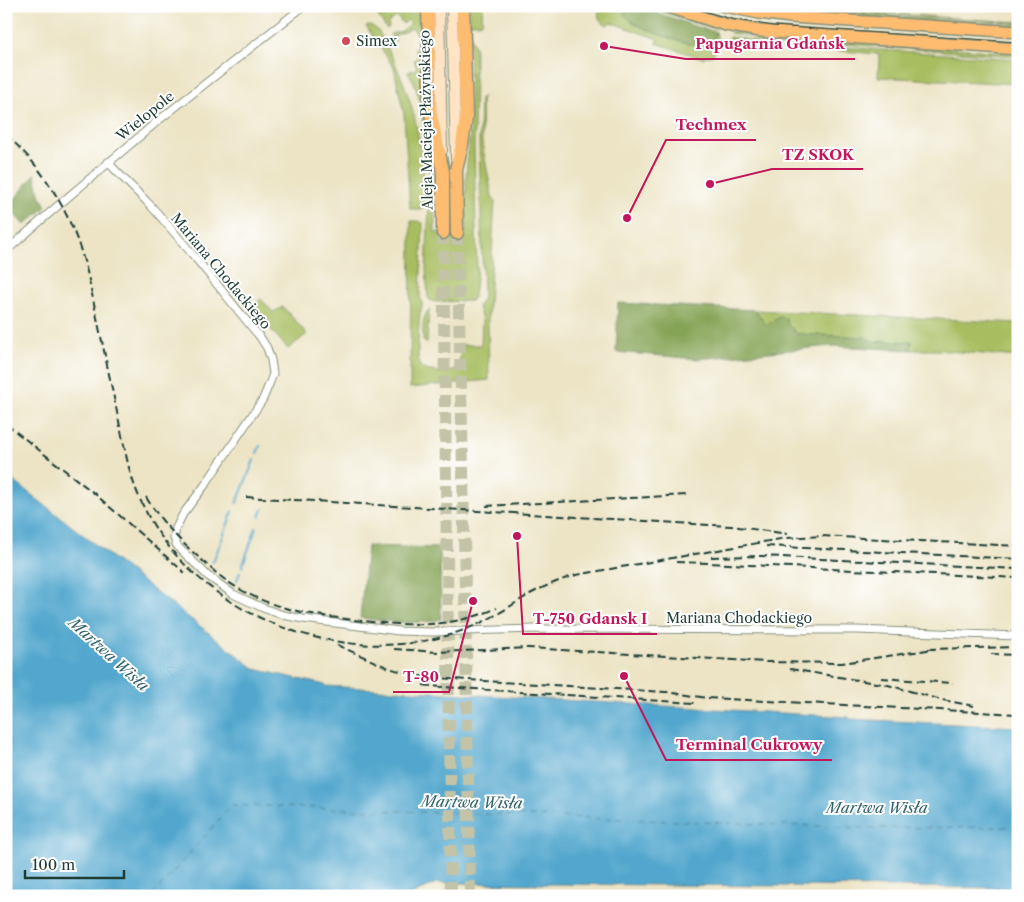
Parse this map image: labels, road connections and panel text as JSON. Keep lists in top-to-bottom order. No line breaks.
{"streets":{"highway":["Aleja Macieja Płażyńskiego"],"street":["Wielopole","Mariana Chodackiego"]},"crossings":[["Wielopole","Mariana Chodackiego"]],"water":["Martwa Wisła"],"places":["Simex","Papugarnia Gdańsk","TZ SKOK","Techmex","T-750 Gdansk I","T-80","Terminal Cukrowy"],"scale_bar":"100 m"}
